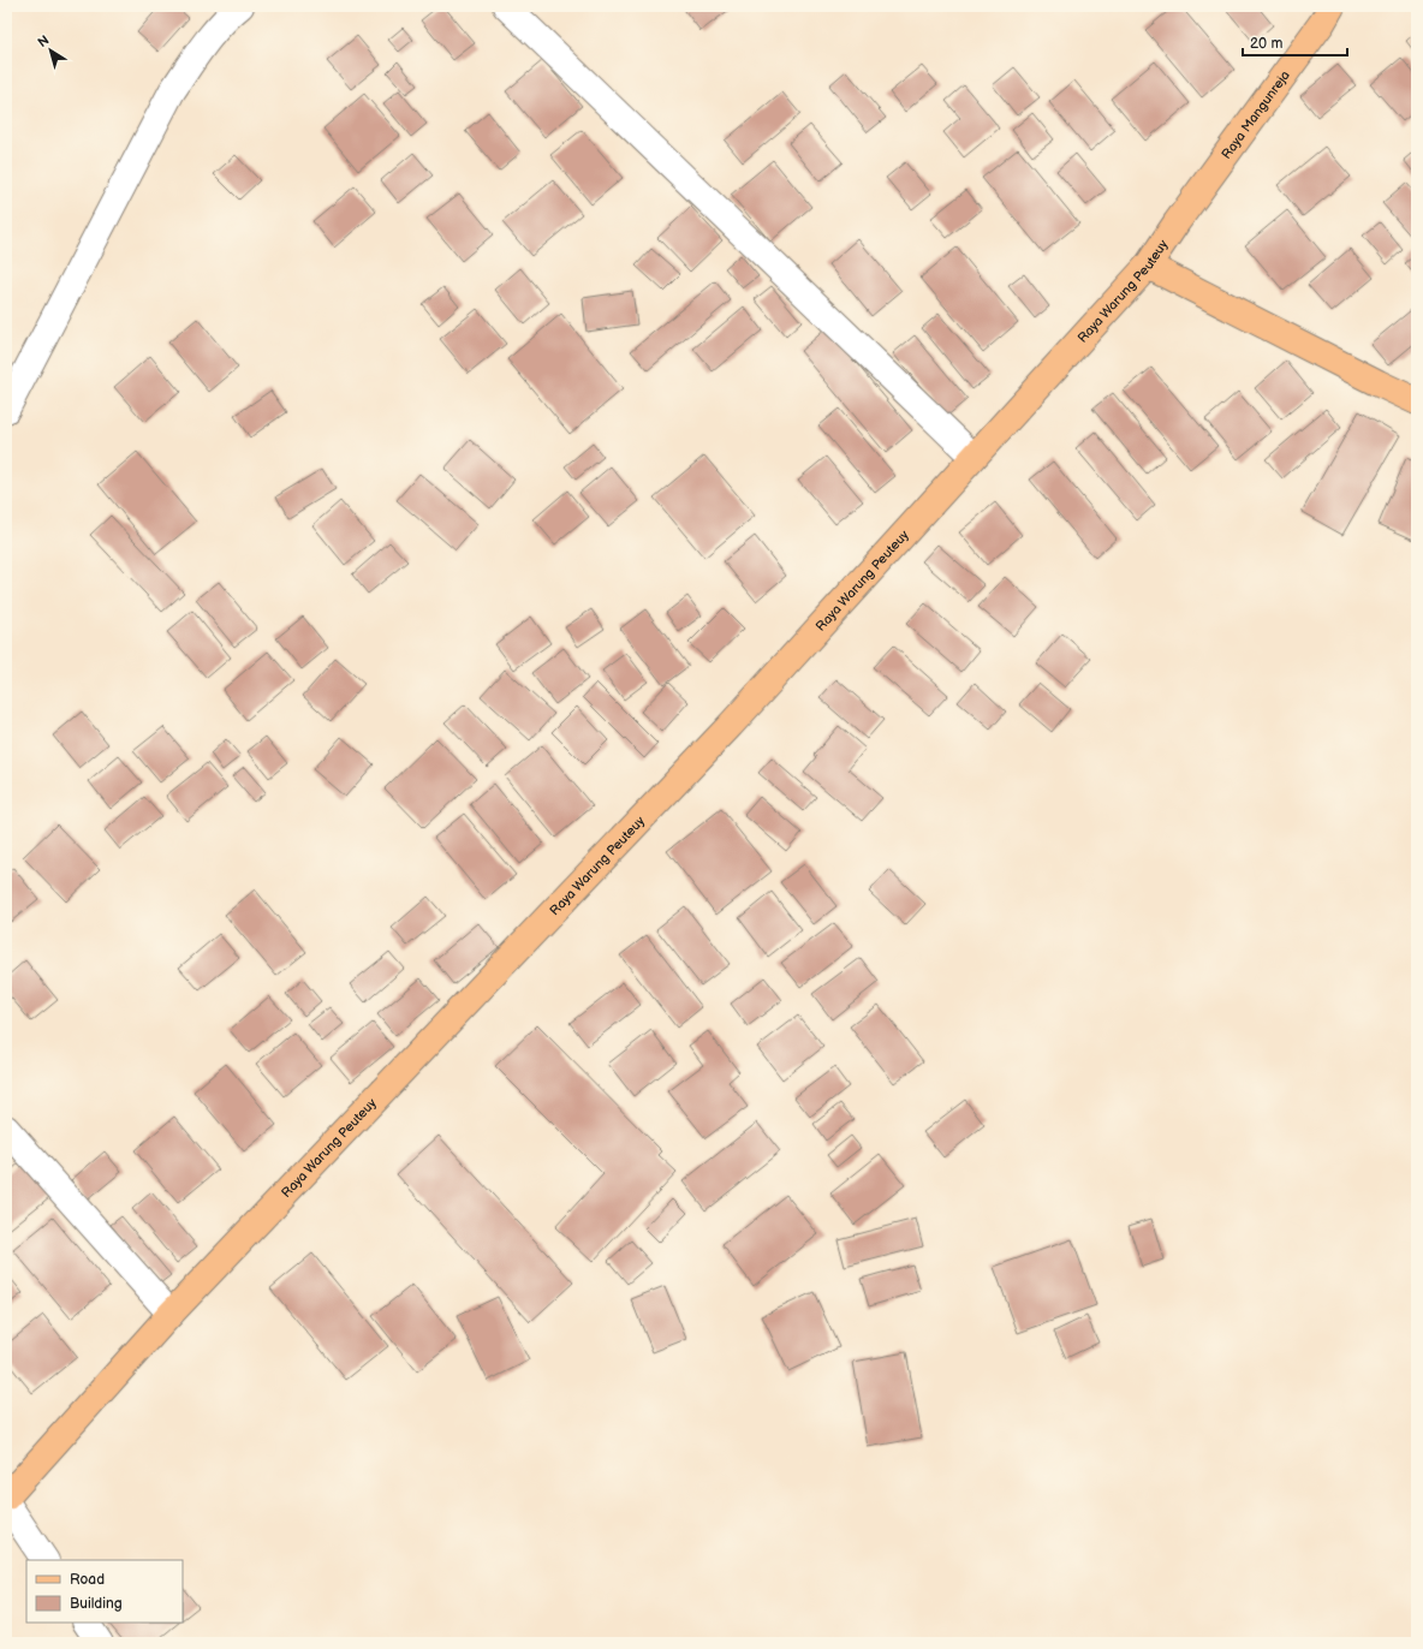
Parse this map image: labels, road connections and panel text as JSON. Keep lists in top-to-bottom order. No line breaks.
{"streets":{"main road":["Raya Mangunreja","Raya Warung Peuteuy"]},"crossings":[["Raya Mangunreja","Raya Warung Peuteuy"]],"legend":["Road","Building"],"scale_bar":"20 m","north":"top left"}
